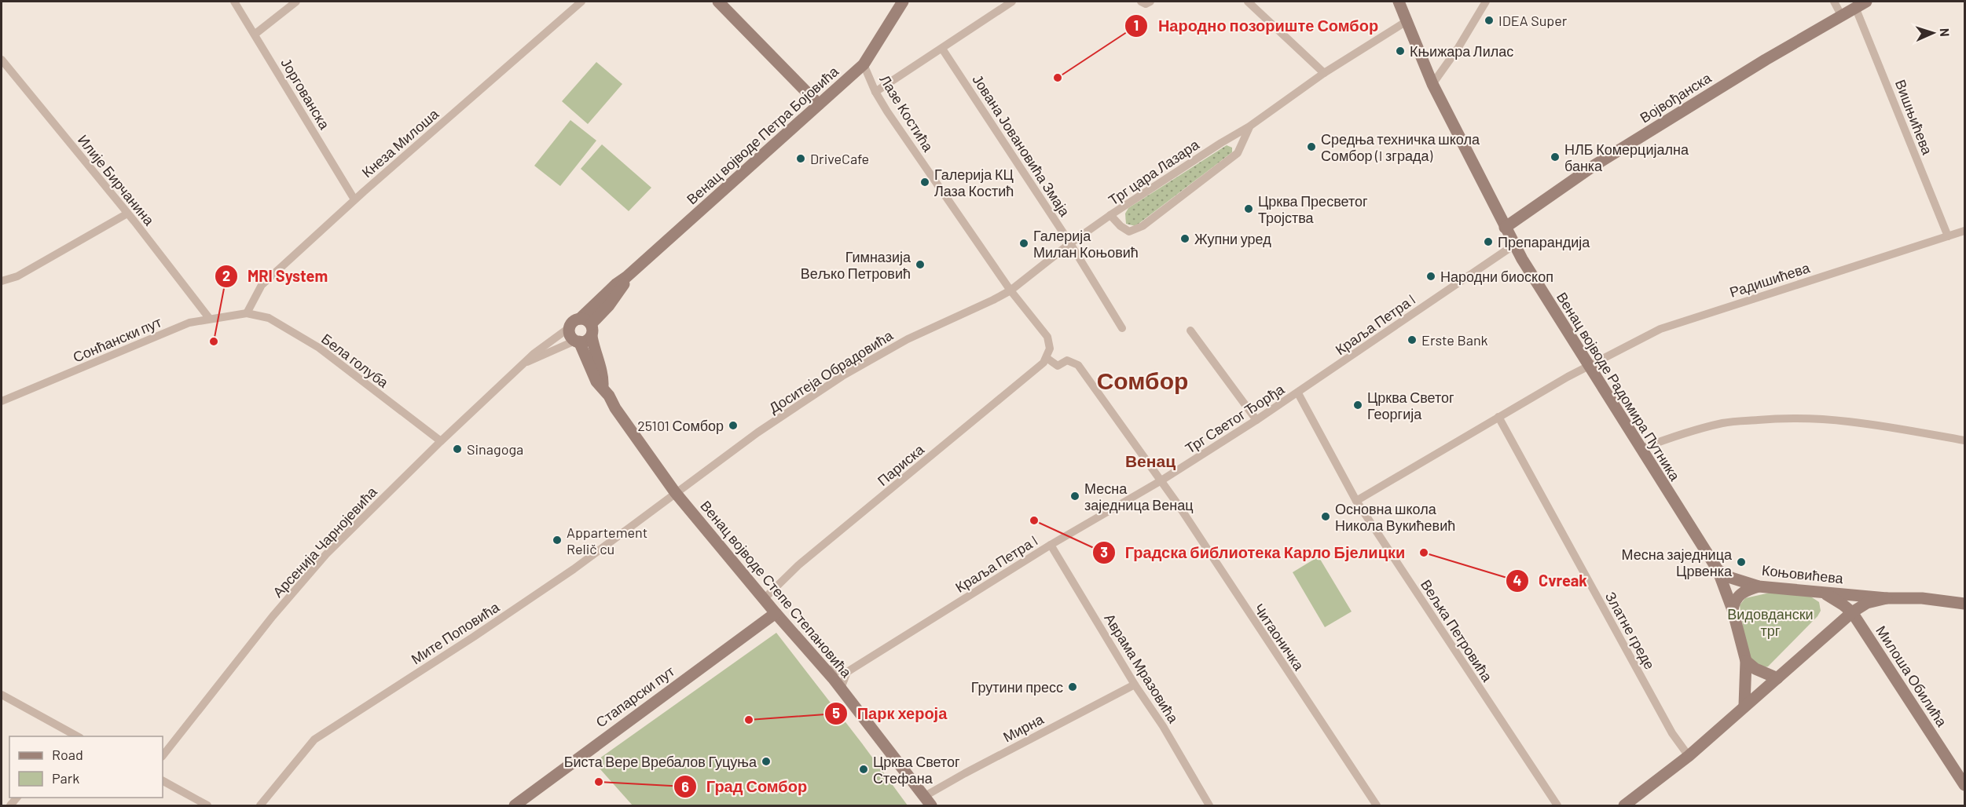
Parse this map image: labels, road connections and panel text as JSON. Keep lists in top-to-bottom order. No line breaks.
{"streets":{"main road":["Војвођанска","Венац војводе Петра Бојовића","Венац војводе Радомира Путника","Коњовићева","Венац војводе Степе Степановића","Милоша Обилића","Стапарски пут"],"street":["Јоргованска","Лазе Костића","Вишњићева","Кнеза Милоша","Јована Јовановића Змаја","Трг цара Лазара","Илије Бирчанина","Радишићева","Краља Петра I","Сонћански пут","Бела голуба","Доситеја Обрадовића","Трг Светог Ђорђа","Париска","Арсенија Чарнојевића","Вељка Петровића","Златне греде","Мите Поповића","Читаоничка","Аврама Мразовића","Мирна"]},"crossings":[["Јоргованска","Кнеза Милоша"],["Војвођанска","Вишњићева"],["Војвођанска","Венац војводе Радомира Путника"],["Лазе Костића","Венац војводе Петра Бојовића"],["Лазе Костића","Доситеја Обрадовића"],["Лазе Костића","Париска"],["Вишњићева","Радишићева"],["Кнеза Милоша","Сонћански пут"],["Кнеза Милоша","Бела голуба"],["Јована Јовановића Змаја","Доситеја Обрадовића"],["Трг цара Лазара","Доситеја Обрадовића"],["Трг цара Лазара","Венац војводе Радомира Путника"],["Илије Бирчанина","Сонћански пут"],["Радишићева","Венац војводе Радомира Путника"],["Радишићева","Вељка Петровића"],["Радишићева","Златне греде"],["Краља Петра I","Венац војводе Радомира Путника"],["Краља Петра I","Трг Светог Ђорђа"],["Краља Петра I","Вељка Петровића"],["Краља Петра I","Читаоничка"],["Краља Петра I","Аврама Мразовића"],["Сонћански пут","Бела голуба"],["Бела голуба","Арсенија Чарнојевића"],["Доситеја Обрадовића","Венац војводе Степе Степановића"],["Доситеја Обрадовића","Мите Поповића"],["Венац војводе Радомира Путника","Коњовићева"],["Венац војводе Радомира Путника","Милоша Обилића"],["Трг Светог Ђорђа","Вељка Петровића"],["Трг Светог Ђорђа","Читаоничка"],["Париска","Венац војводе Степе Степановића"],["Арсенија Чарнојевића","Венац војводе Степе Степановића"],["Коњовићева","Милоша Обилића"],["Венац војводе Степе Степановића","Мите Поповића"],["Венац војводе Степе Степановића","Стапарски пут"],["Венац војводе Степе Степановића","Мирна"],["Аврама Мразовића","Мирна"]],"districts":["Сомбор","Венац"],"parks":["Видовдански трг"],"places":["IDEA Super","Књижара Лилас","Народно позориште Сомбор","Средња техничка школа Сомбор (I зграда)","НЛБ Комерцијална банка","DriveCafe","Галерија КЦ Лаза Костић","Црква Пресветог Тројства","Жупни уред","Препарандија","Галерија Милан Коњовић","Гимназија Вељко Петровић","Народни биоскоп","Erste Bank","MRI System","Црква Светог Георгија","25101 Сомбор","Sinagoga","Месна заједница Венац","Основна школа Никола Вукићевић","Градска библиотека Карло Бјелицки","Appartement Relič cu","Cvreak","Месна заједница Црвенка","Грутини пресс","Парк хероја","Биста Вере Вребалов Гуцуња","Црква Светог Стефана","Град Сомбор"],"legend":["Road","Park"],"north":"right"}
